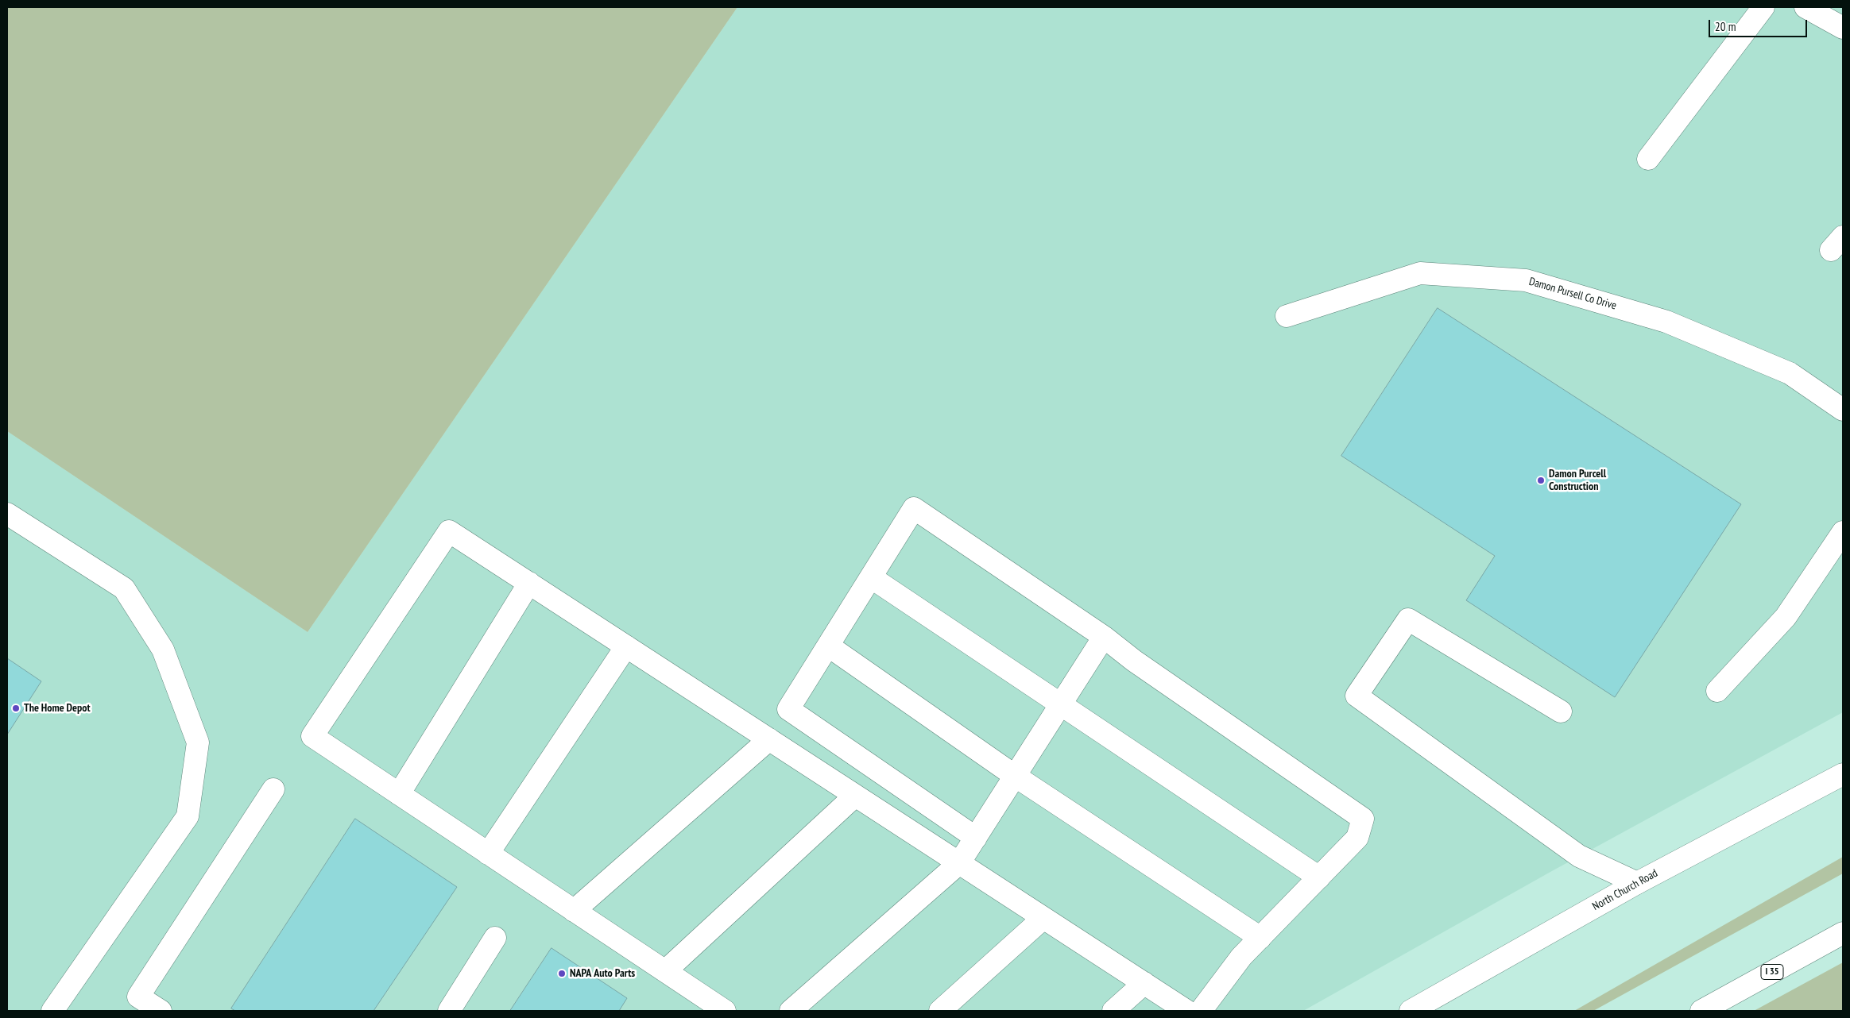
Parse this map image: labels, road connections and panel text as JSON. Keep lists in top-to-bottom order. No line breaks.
{"streets":{"main road":["Damon Pursell Co Drive","North Church Road","I 35"]},"places":["Damon Purcell Construction","The Home Depot","NAPA Auto Parts"],"scale_bar":"20 m"}
